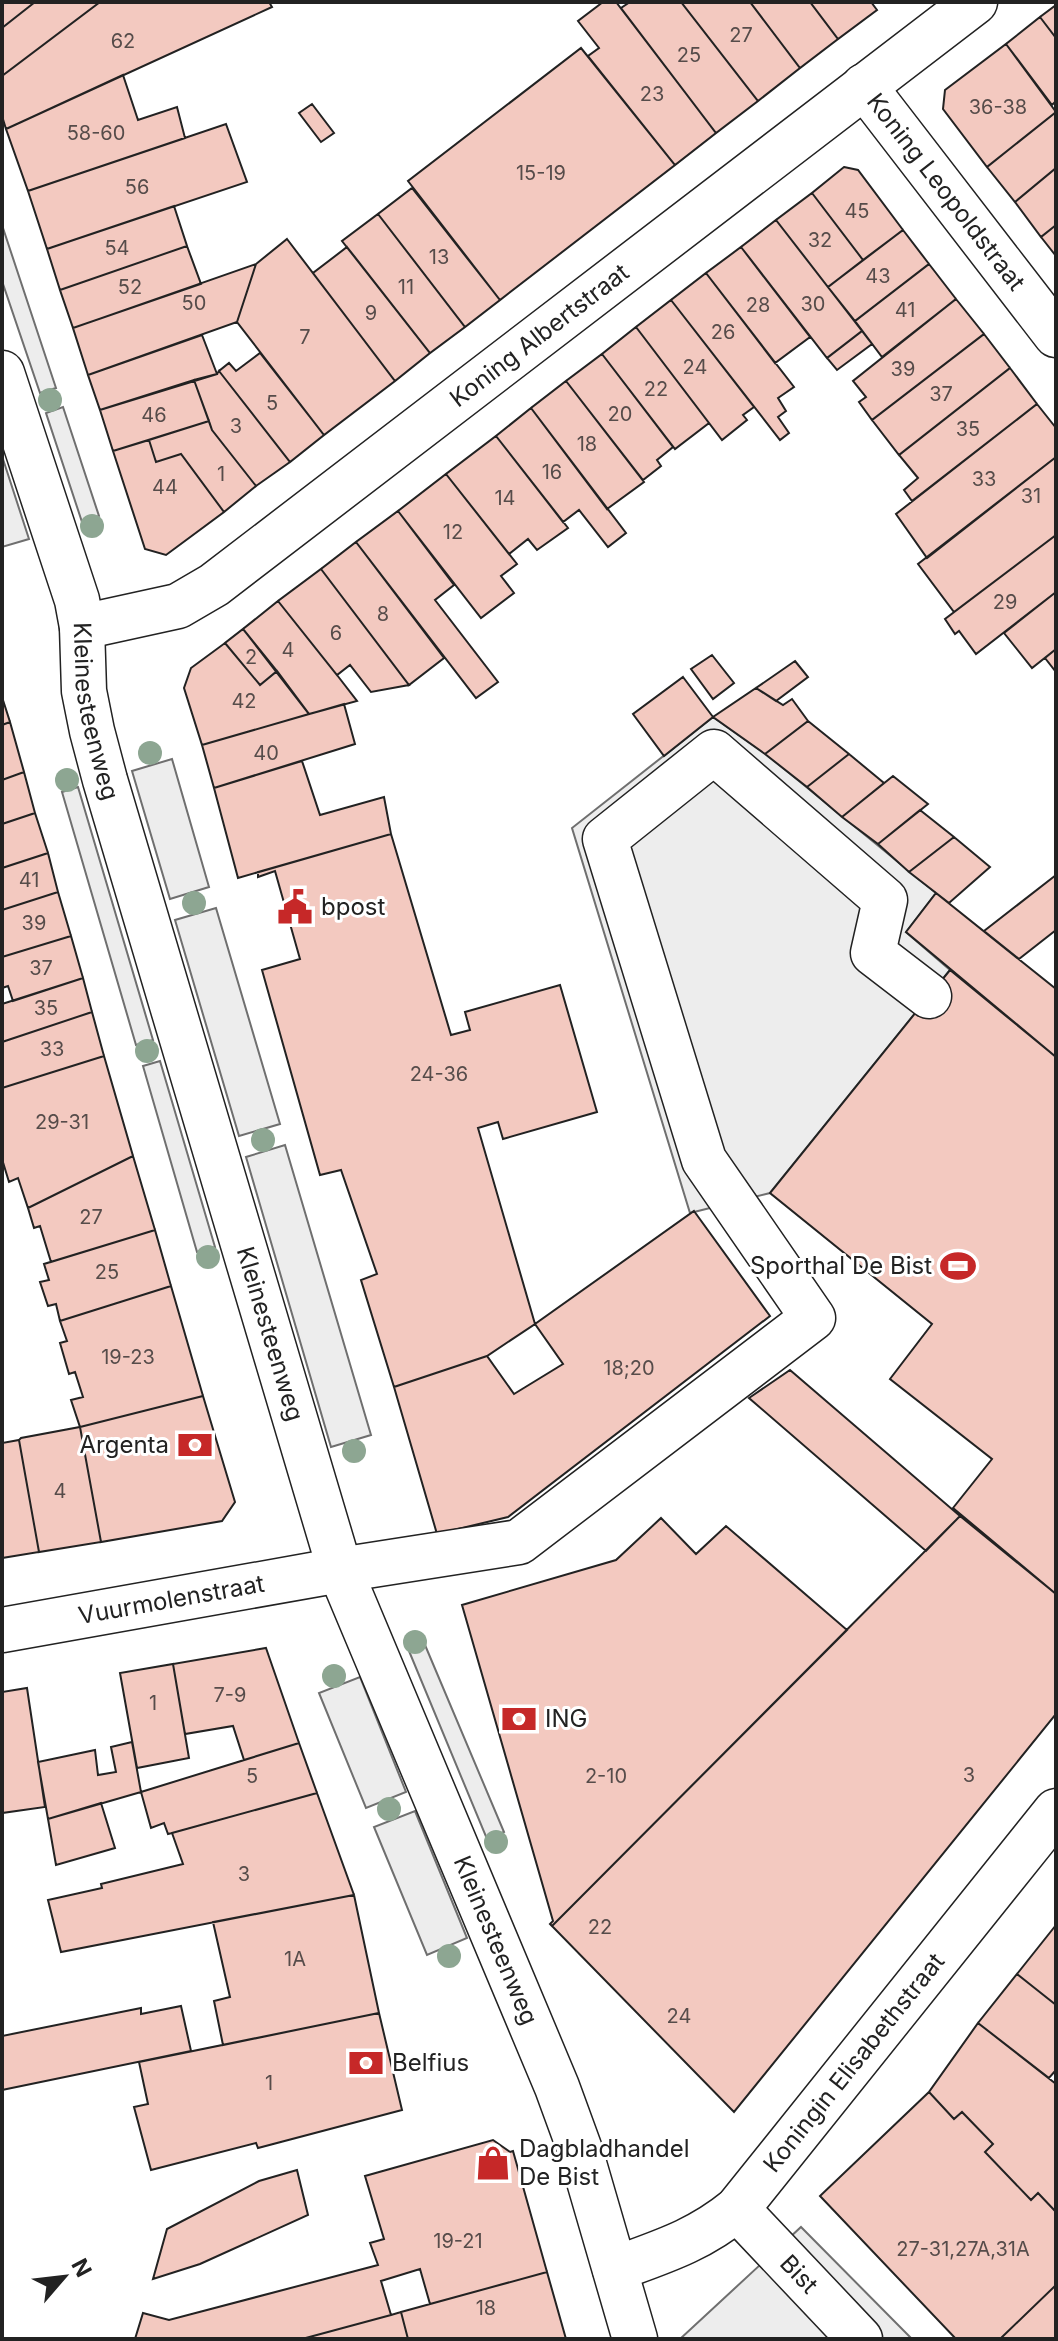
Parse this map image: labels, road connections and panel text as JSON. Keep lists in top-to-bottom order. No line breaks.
{"streets":{"street":["Koning Leopoldstraat","Koning Albertstraat","Kleinesteenweg","Vuurmolenstraat","Koningin Elisabethstraat","Bist"]},"crossings":[["Koning Leopoldstraat","Koning Albertstraat"],["Koning Albertstraat","Kleinesteenweg"],["Kleinesteenweg","Vuurmolenstraat"],["Kleinesteenweg","Koningin Elisabethstraat"],["Koningin Elisabethstraat","Bist"]],"places":{"public building":["bpost"],"sports":["Sporthal De Bist"],"bank":["Argenta","ING","Belfius"],"shop":["Dagbladhandel De Bist"]},"house_numbers":["27","62","25","23","36-38","58-60","15-19","56","45","32","54","13","43","52","11","50","30","28","41","9","26","7","24","39","22","37","5","20","46","3","35","18","16","1","33","44","31","14","12","29","8","6","4","2","42","40","41","39","37","35","33","24-36","29-31","27","25","19-23","18;20","4","7-9","1","3","5","2-10","3","22","1A","24","1","19-21","27-31,27A,31A","18"],"north":"top right"}
